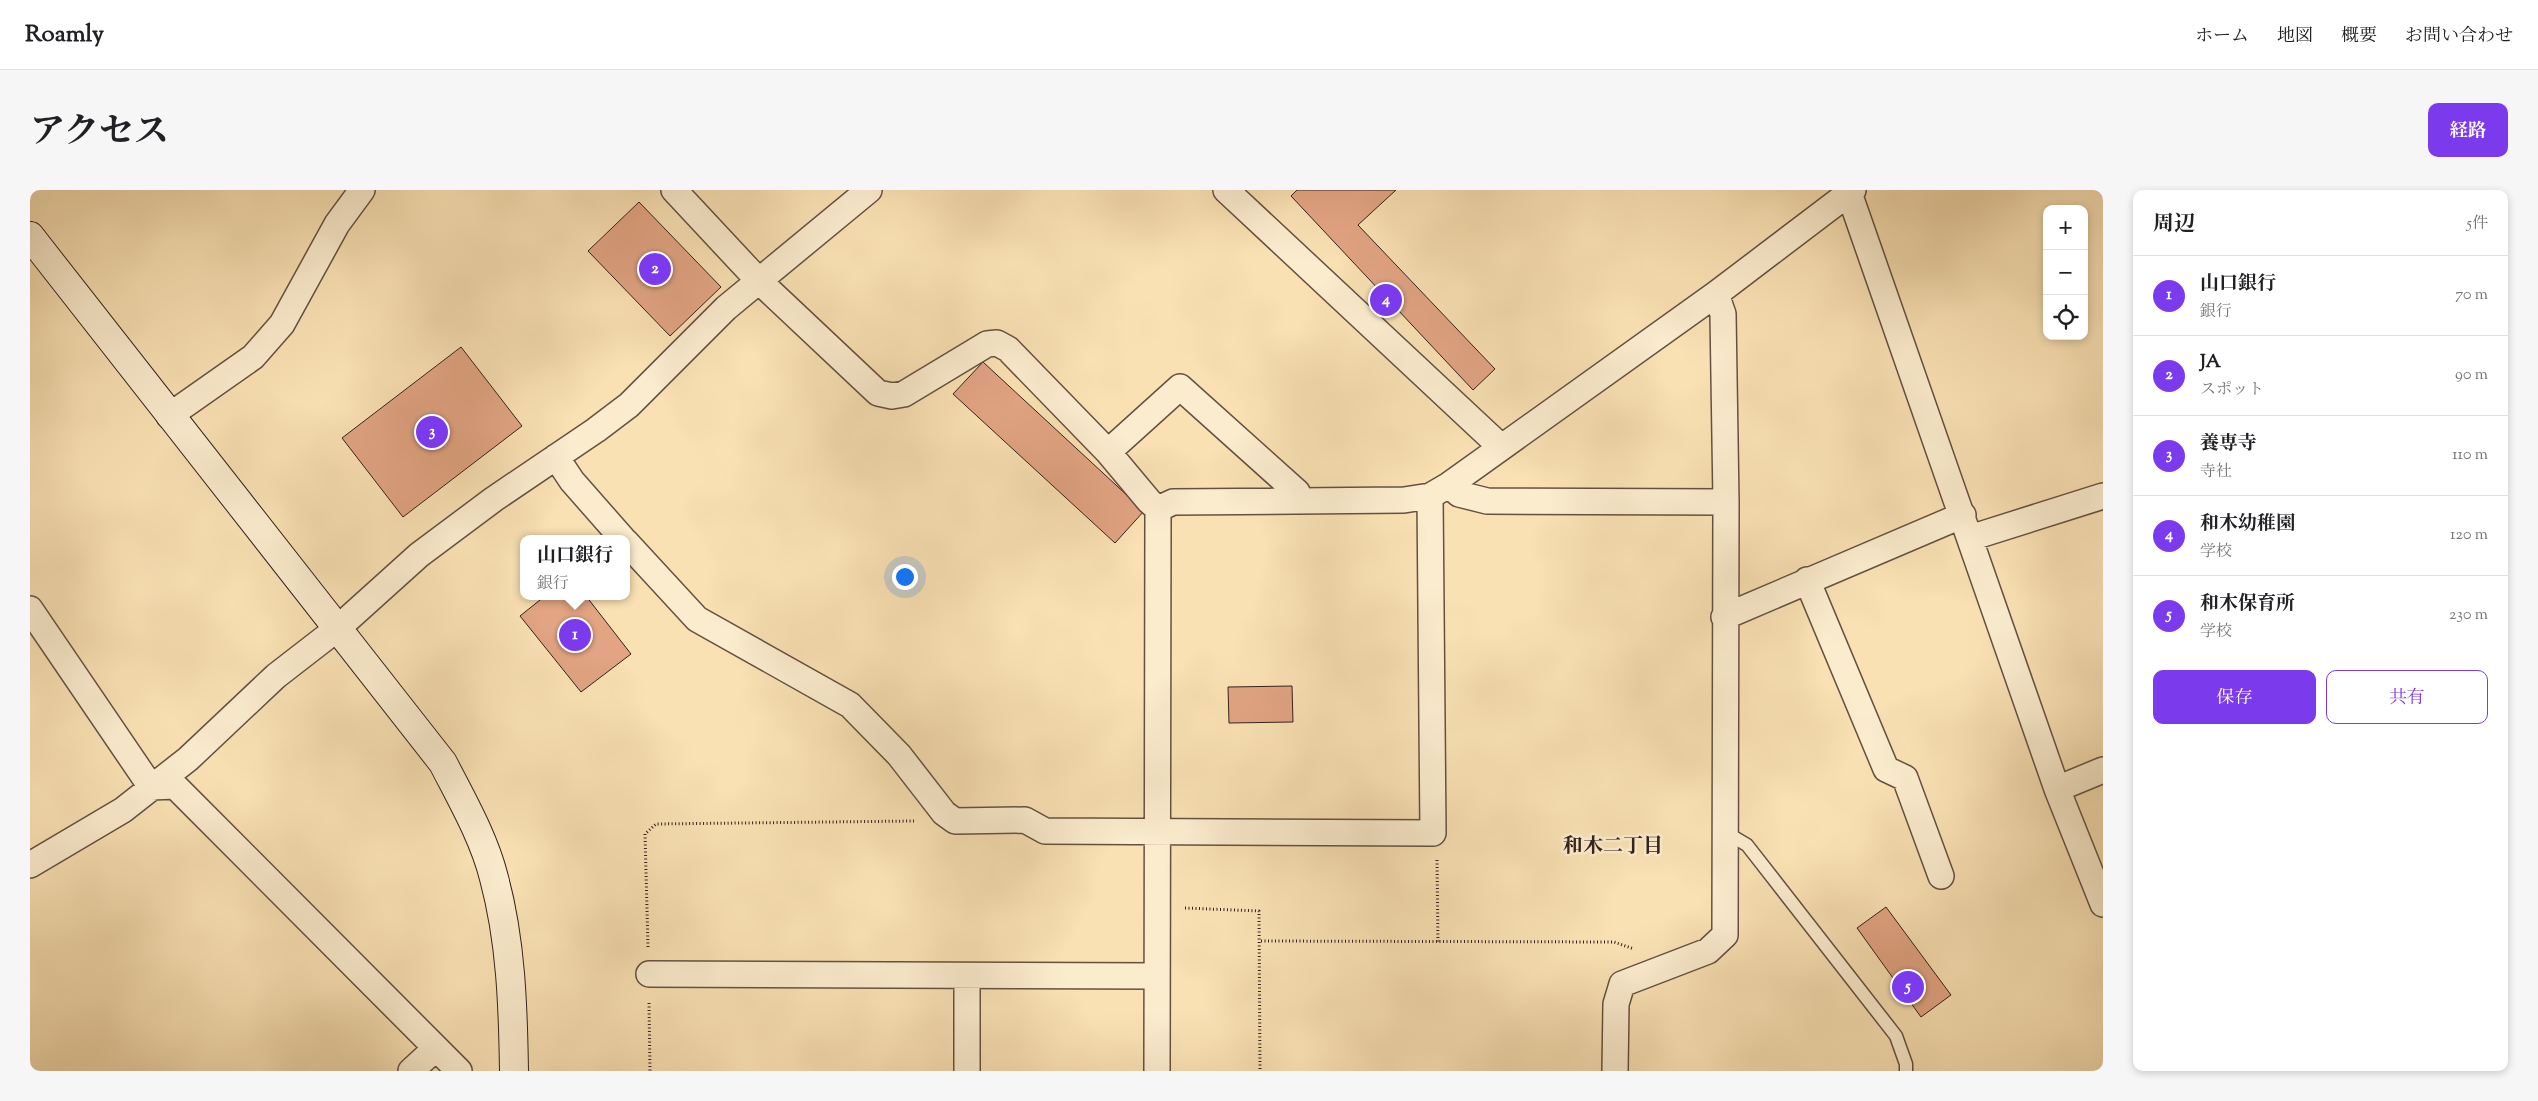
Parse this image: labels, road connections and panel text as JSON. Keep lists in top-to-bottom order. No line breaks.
{"districts":["和木二丁目"],"page":{"header":"Roamly","nav":["ホーム","地図","概要","お問い合わせ"],"title":"アクセス","buttons":["経路",["保存","共有"]],"heading":["周辺","5件"],"map_buttons":["+","−"],"pins":["2","4","3","1","5"],"list":[{"mark":"1","name":"山口銀行","note":"銀行","value":"70 m"},{"mark":"2","name":"JA","note":"スポット","value":"90 m"},{"mark":"3","name":"養専寺","note":"寺社","value":"110 m"},{"mark":"4","name":"和木幼稚園","note":"学校","value":"120 m"},{"mark":"5","name":"和木保育所","note":"学校","value":"230 m"}],"popup":["山口銀行","銀行"]}}
